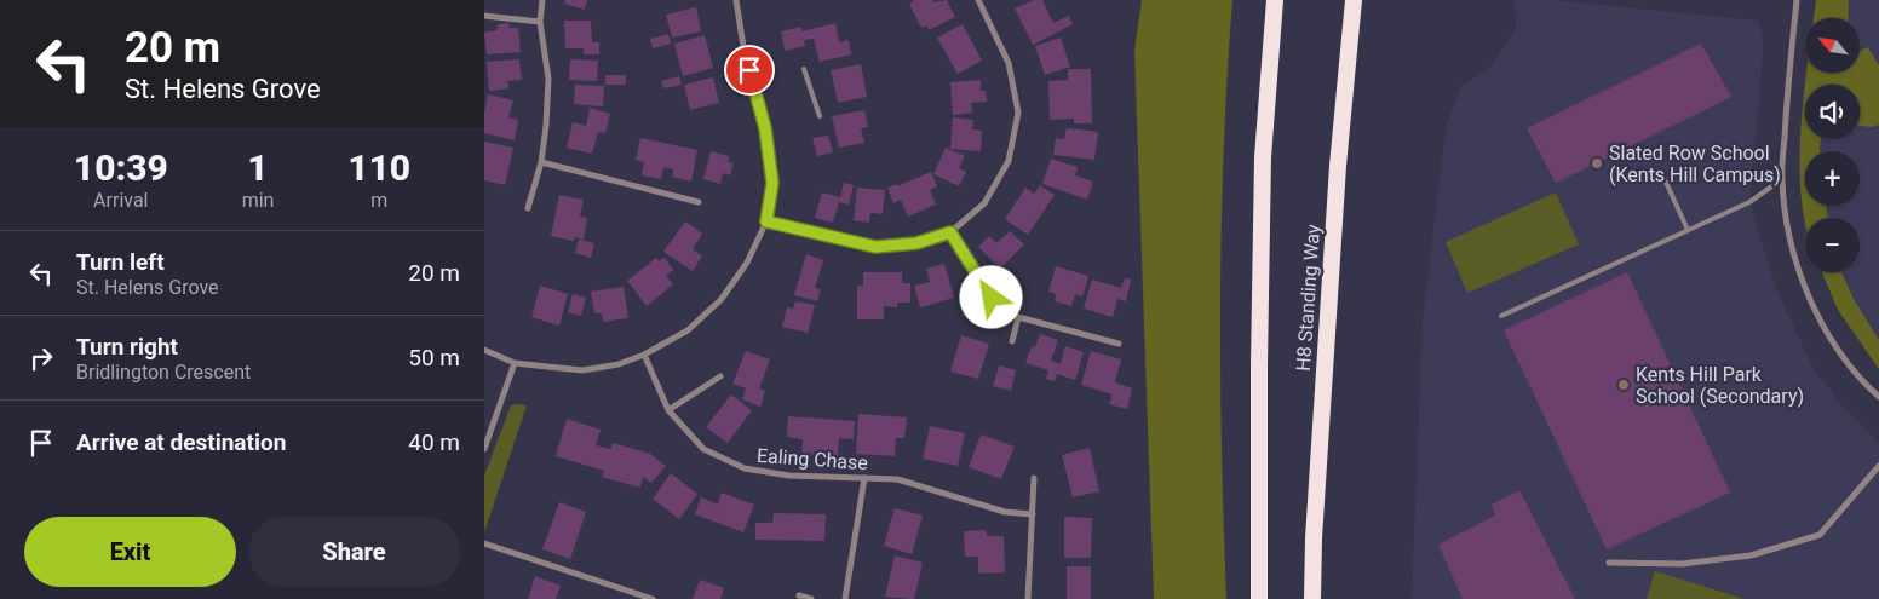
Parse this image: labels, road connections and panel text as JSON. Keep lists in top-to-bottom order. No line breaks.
{"streets":{"highway":["H8 Standing Way"],"street":["Ealing Chase"]},"places":["Slated Row School (Kents Hill Campus)","Kents Hill Park School (Secondary)"],"north":"top left","page":{"turn":["20 m","St. Helens Grove"],"map_buttons":["+","−"],"eta":["10:39","Arrival","1","min","110","m"],"list":[{"name":"Turn left","note":"St. Helens Grove","value":"20 m"},{"name":"Turn right","note":"Bridlington Crescent","value":"50 m"},{"name":"Arrive at destination","value":"40 m"}],"buttons":["Exit","Share"]}}
